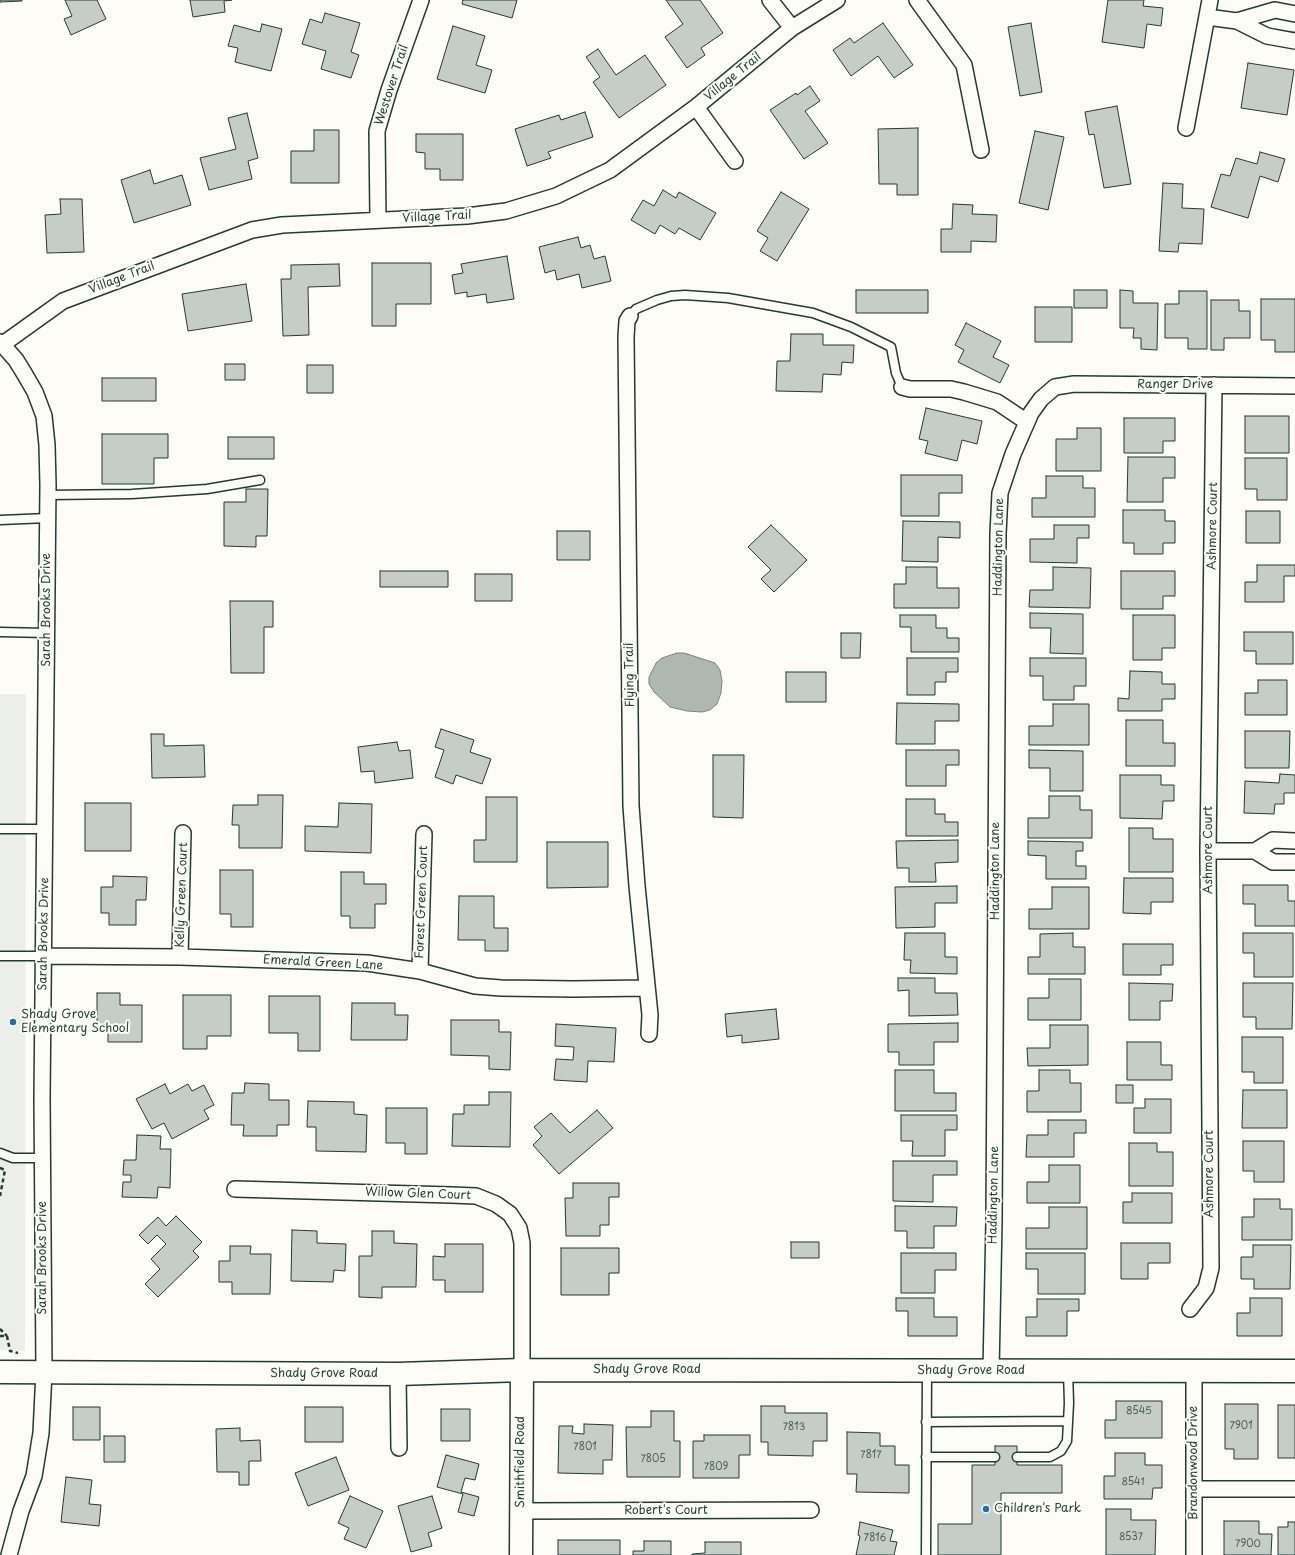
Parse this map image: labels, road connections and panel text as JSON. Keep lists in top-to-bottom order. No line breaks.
{"streets":{"street":["Village Trail","Westover Trail","Ranger Drive","Ashmore Court","Haddington Lane","Sarah Brooks Drive","Flying Trail","Kelly Green Court","Forest Green Court","Emerald Green Lane","Willow Glen Court","Shady Grove Road","Smithfield Road","Brandonwood Drive","Robert's Court"]},"crossings":[["Village Trail","Westover Trail"],["Village Trail","Sarah Brooks Drive"],["Ranger Drive","Ashmore Court"],["Ranger Drive","Haddington Lane"],["Haddington Lane","Shady Grove Road"],["Sarah Brooks Drive","Emerald Green Lane"],["Sarah Brooks Drive","Shady Grove Road"],["Flying Trail","Emerald Green Lane"],["Kelly Green Court","Emerald Green Lane"],["Forest Green Court","Emerald Green Lane"],["Willow Glen Court","Shady Grove Road"],["Willow Glen Court","Smithfield Road"],["Shady Grove Road","Smithfield Road"],["Shady Grove Road","Brandonwood Drive"],["Smithfield Road","Robert's Court"]],"places":["Shady Grove Elementary School","Children's Park"],"house_numbers":["8545","7901","7813","7801","7817","7805","7809","8541","8537","7816","7900"]}
